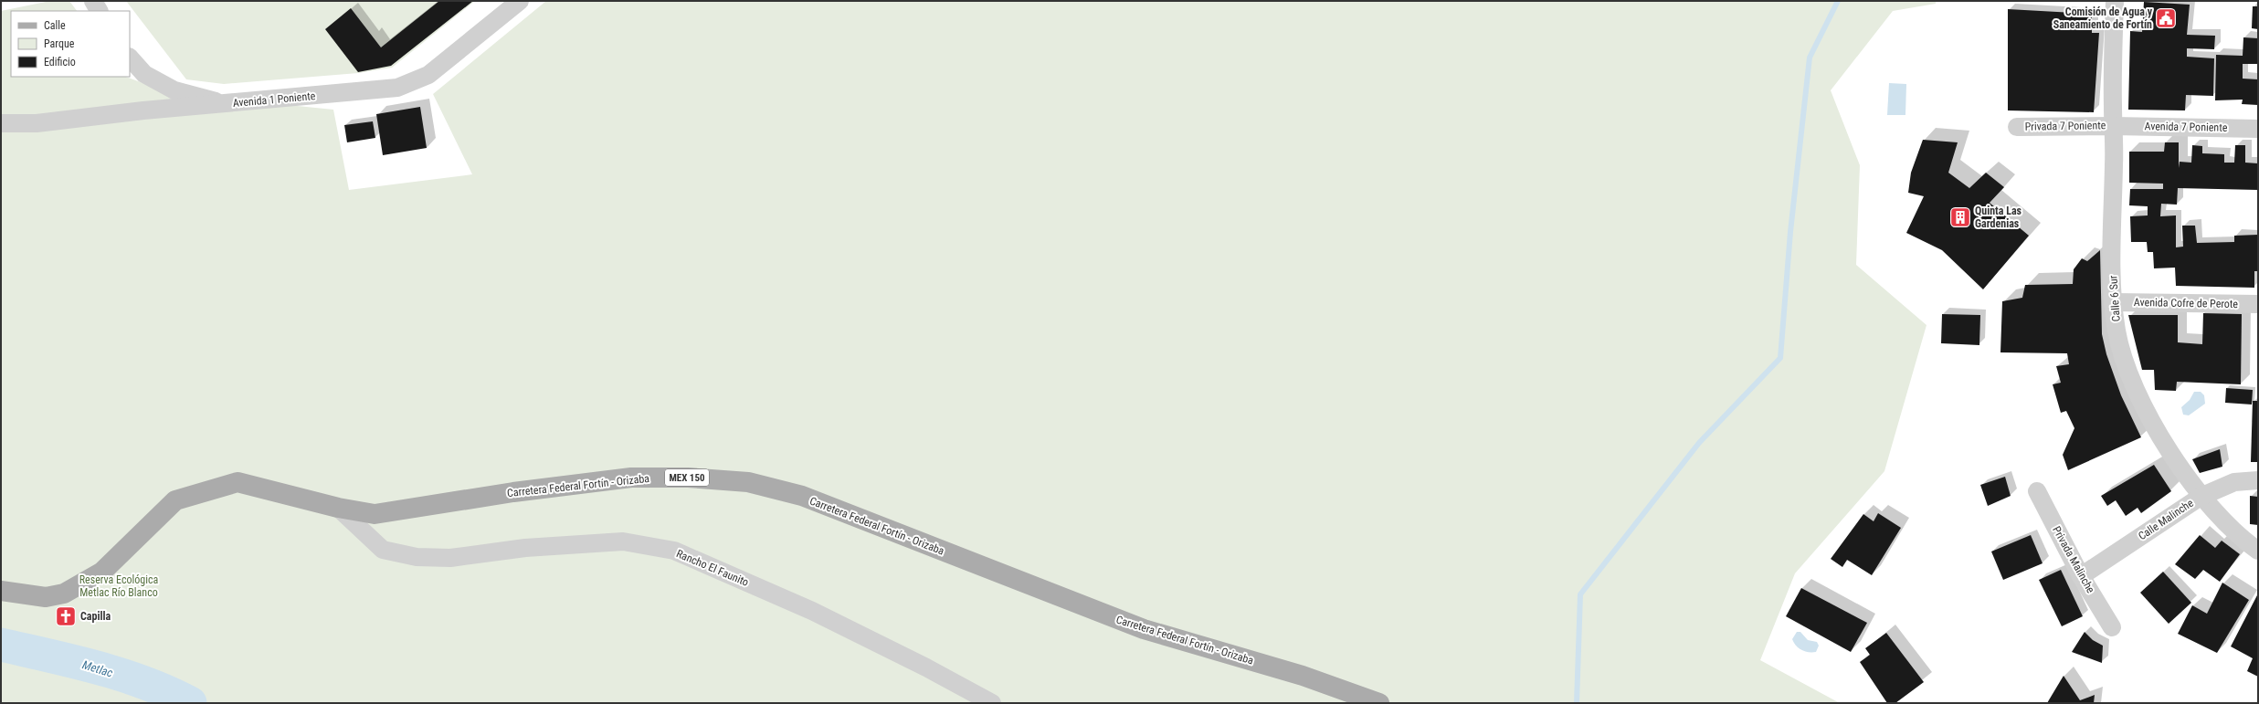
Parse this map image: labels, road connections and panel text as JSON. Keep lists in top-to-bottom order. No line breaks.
{"streets":{"main road":["MEX 150","Carretera Federal Fortín - Orizaba"],"street":["Avenida 1 Poniente","Privada 7 Poniente","Avenida 7 Poniente","Calle 6 Sur","Avenida Cofre de Perote","Calle Malinche","Privada Malinche","Rancho El Faunito"]},"crossings":[["Privada 7 Poniente","Avenida 7 Poniente"],["Privada 7 Poniente","Calle 6 Sur"],["Avenida 7 Poniente","Calle 6 Sur"],["Calle 6 Sur","Avenida Cofre de Perote"],["Calle 6 Sur","Calle Malinche"],["Carretera Federal Fortín - Orizaba","Rancho El Faunito"],["Calle Malinche","Privada Malinche"]],"water":["Metlac"],"parks":["Reserva Ecológica Metlac Río Blanco"],"places":{"public building":["Comisión de Agua y Saneamiento de Fortín"],"building":["Quinta Las Gardenias"],"church":["Capilla"]},"legend":["Calle","Parque","Edificio"]}
